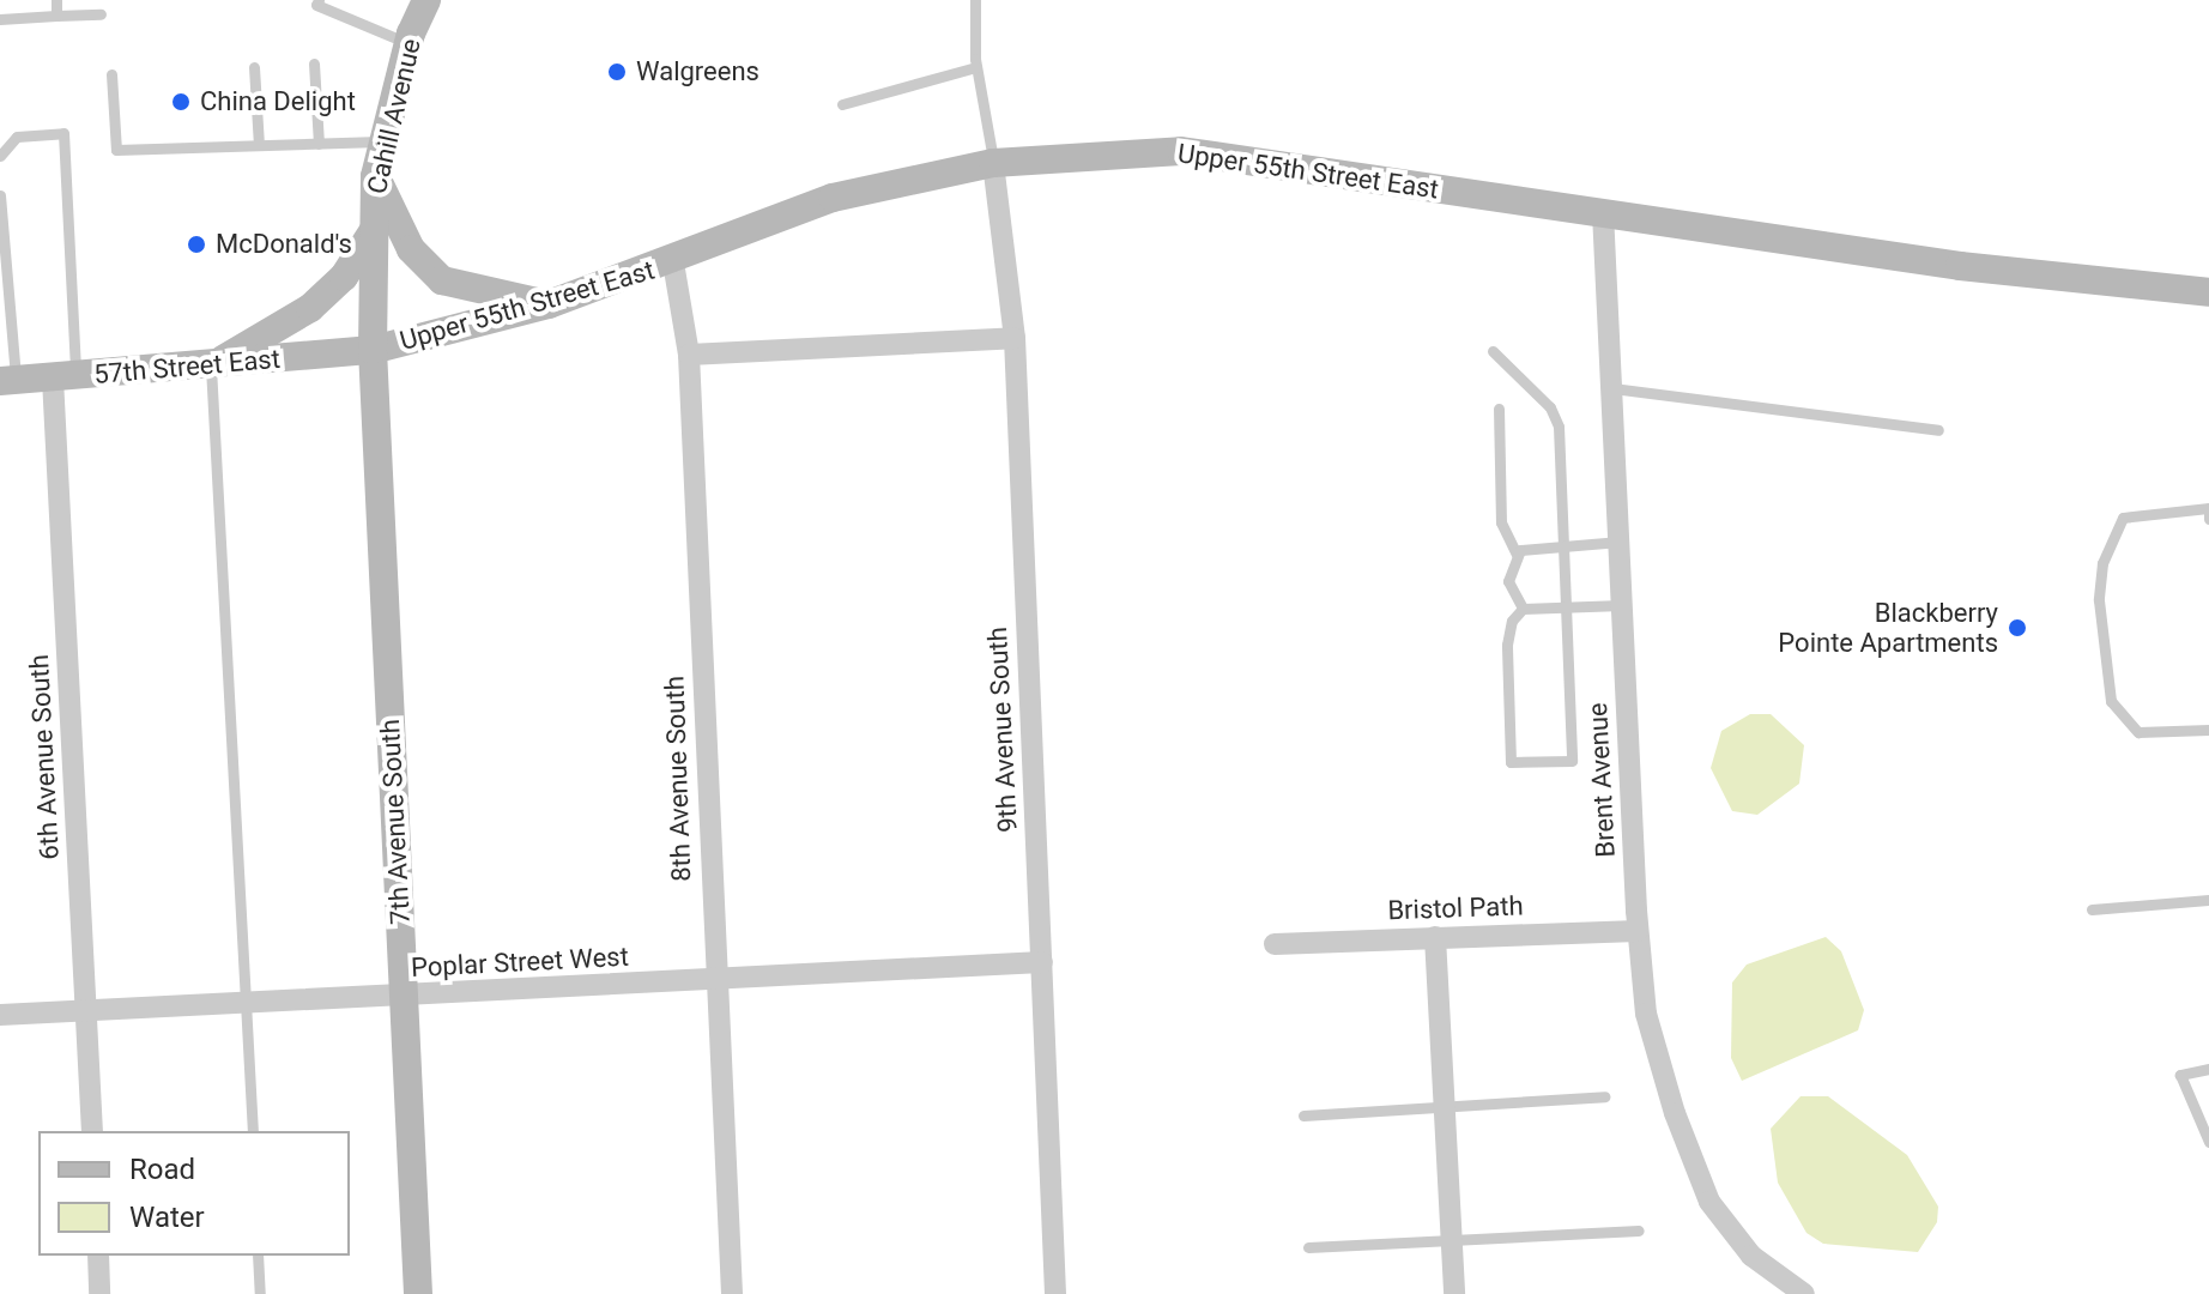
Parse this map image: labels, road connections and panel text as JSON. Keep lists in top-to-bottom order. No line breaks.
{"streets":{"street":["Cahill Avenue","Upper 55th Street East","57th Street East","9th Avenue South","6th Avenue South","8th Avenue South","Brent Avenue","7th Avenue South","Bristol Path","Poplar Street West"]},"crossings":[["Cahill Avenue","Upper 55th Street East"],["Cahill Avenue","57th Street East"],["Cahill Avenue","7th Avenue South"],["Upper 55th Street East","57th Street East"],["Upper 55th Street East","9th Avenue South"],["Upper 55th Street East","8th Avenue South"],["Upper 55th Street East","Brent Avenue"],["Upper 55th Street East","7th Avenue South"],["57th Street East","6th Avenue South"],["57th Street East","7th Avenue South"],["9th Avenue South","Poplar Street West"],["6th Avenue South","Poplar Street West"],["8th Avenue South","Poplar Street West"],["Brent Avenue","Bristol Path"],["7th Avenue South","Poplar Street West"]],"places":["Walgreens","China Delight","McDonald's","Blackberry Pointe Apartments"],"legend":["Road","Water"]}
